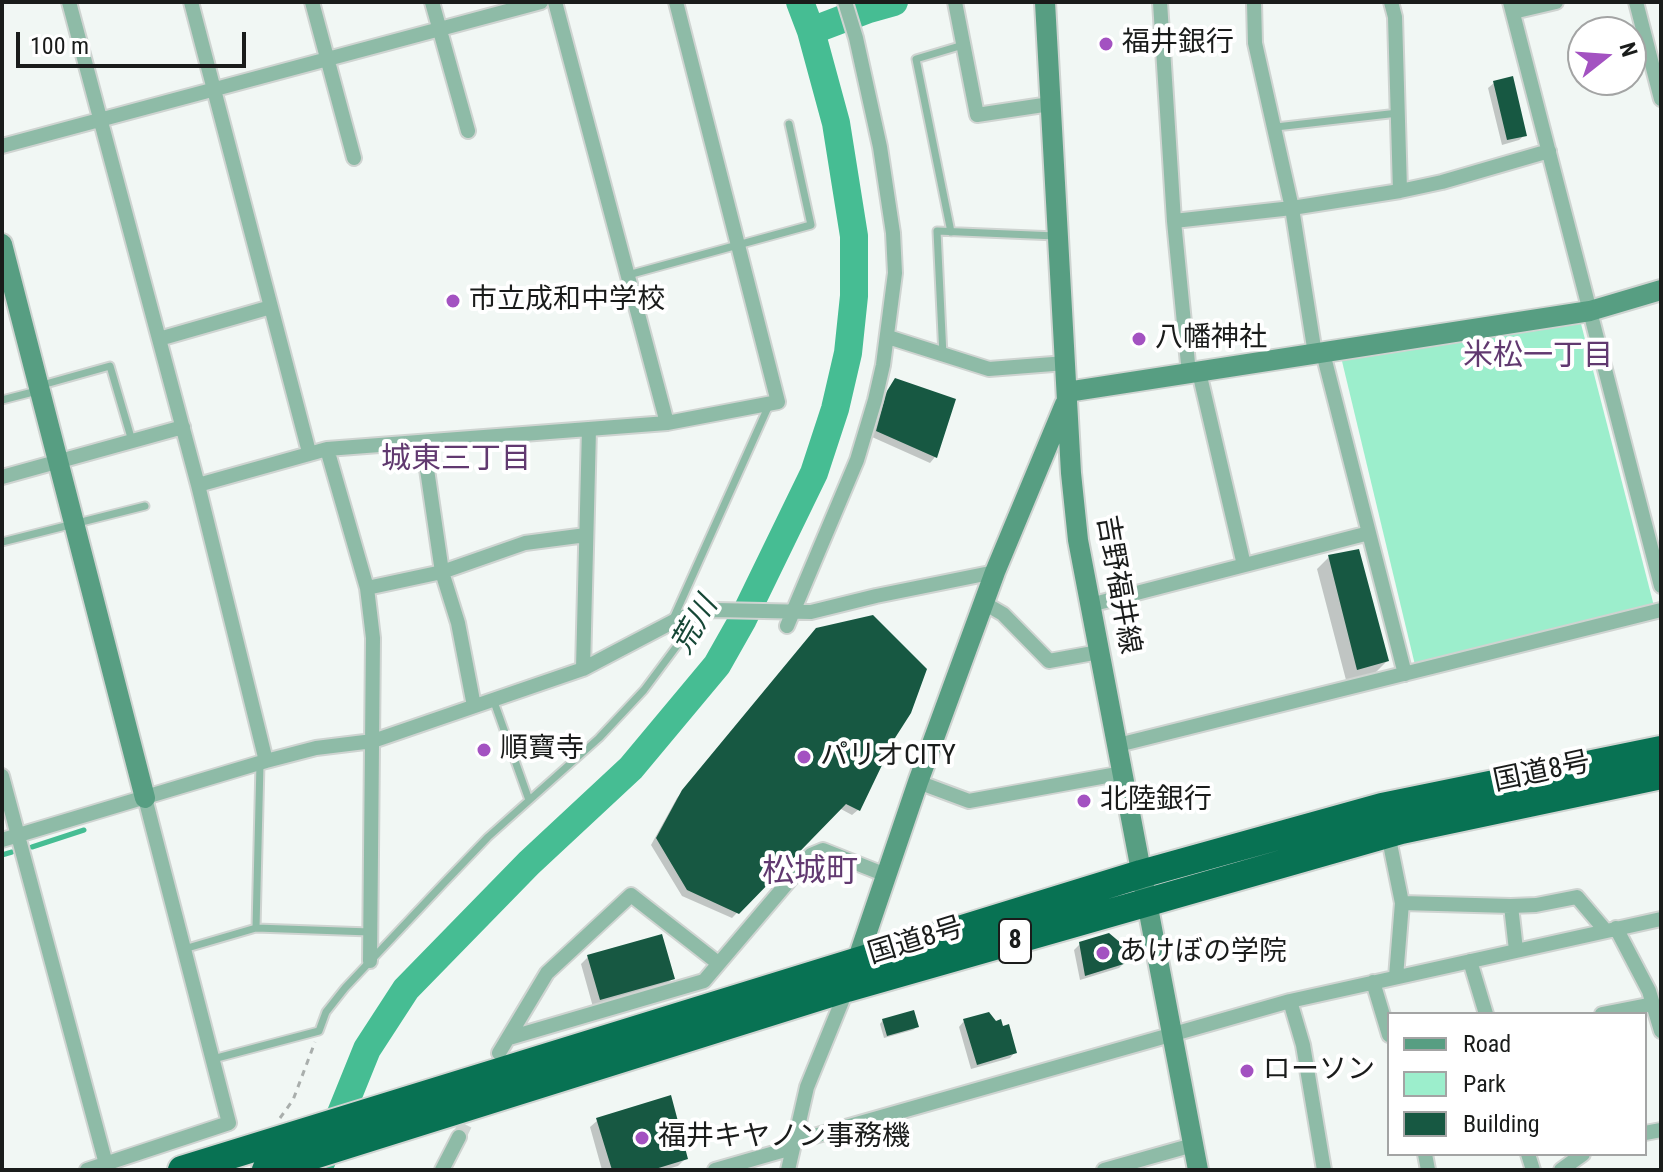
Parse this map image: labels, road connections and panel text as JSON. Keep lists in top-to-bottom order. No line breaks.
{"streets":{"highway":["国道8号","8"],"street":["吉野福井線"]},"crossings":[["吉野福井線","国道8号"]],"districts":["米松一丁目","城東三丁目","松城町"],"water":["荒川"],"places":["福井銀行","市立成和中学校","八幡神社","順寶寺","パリオCITY","北陸銀行","あけぼの学院","ローソン","福井キヤノン事務機"],"legend":["Road","Park","Building"],"scale_bar":"100 m","north":"right"}
